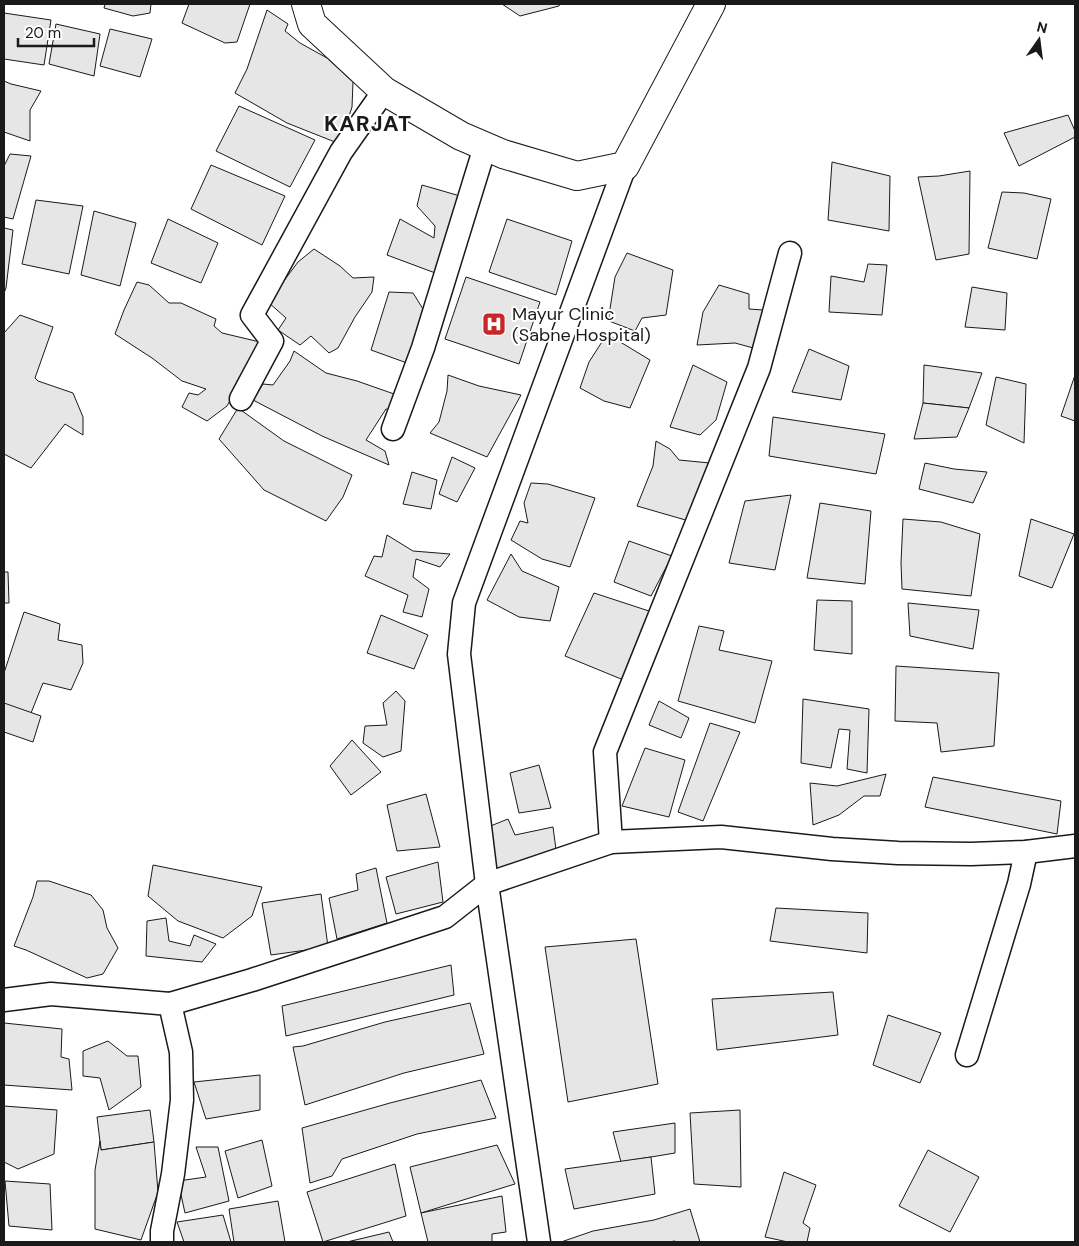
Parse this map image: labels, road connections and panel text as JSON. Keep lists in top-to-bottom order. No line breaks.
{"districts":["KARJAT"],"places":{"hospital":["Mayur Clinic (Sabne Hospital)"]},"scale_bar":"20 m","north":"top"}
